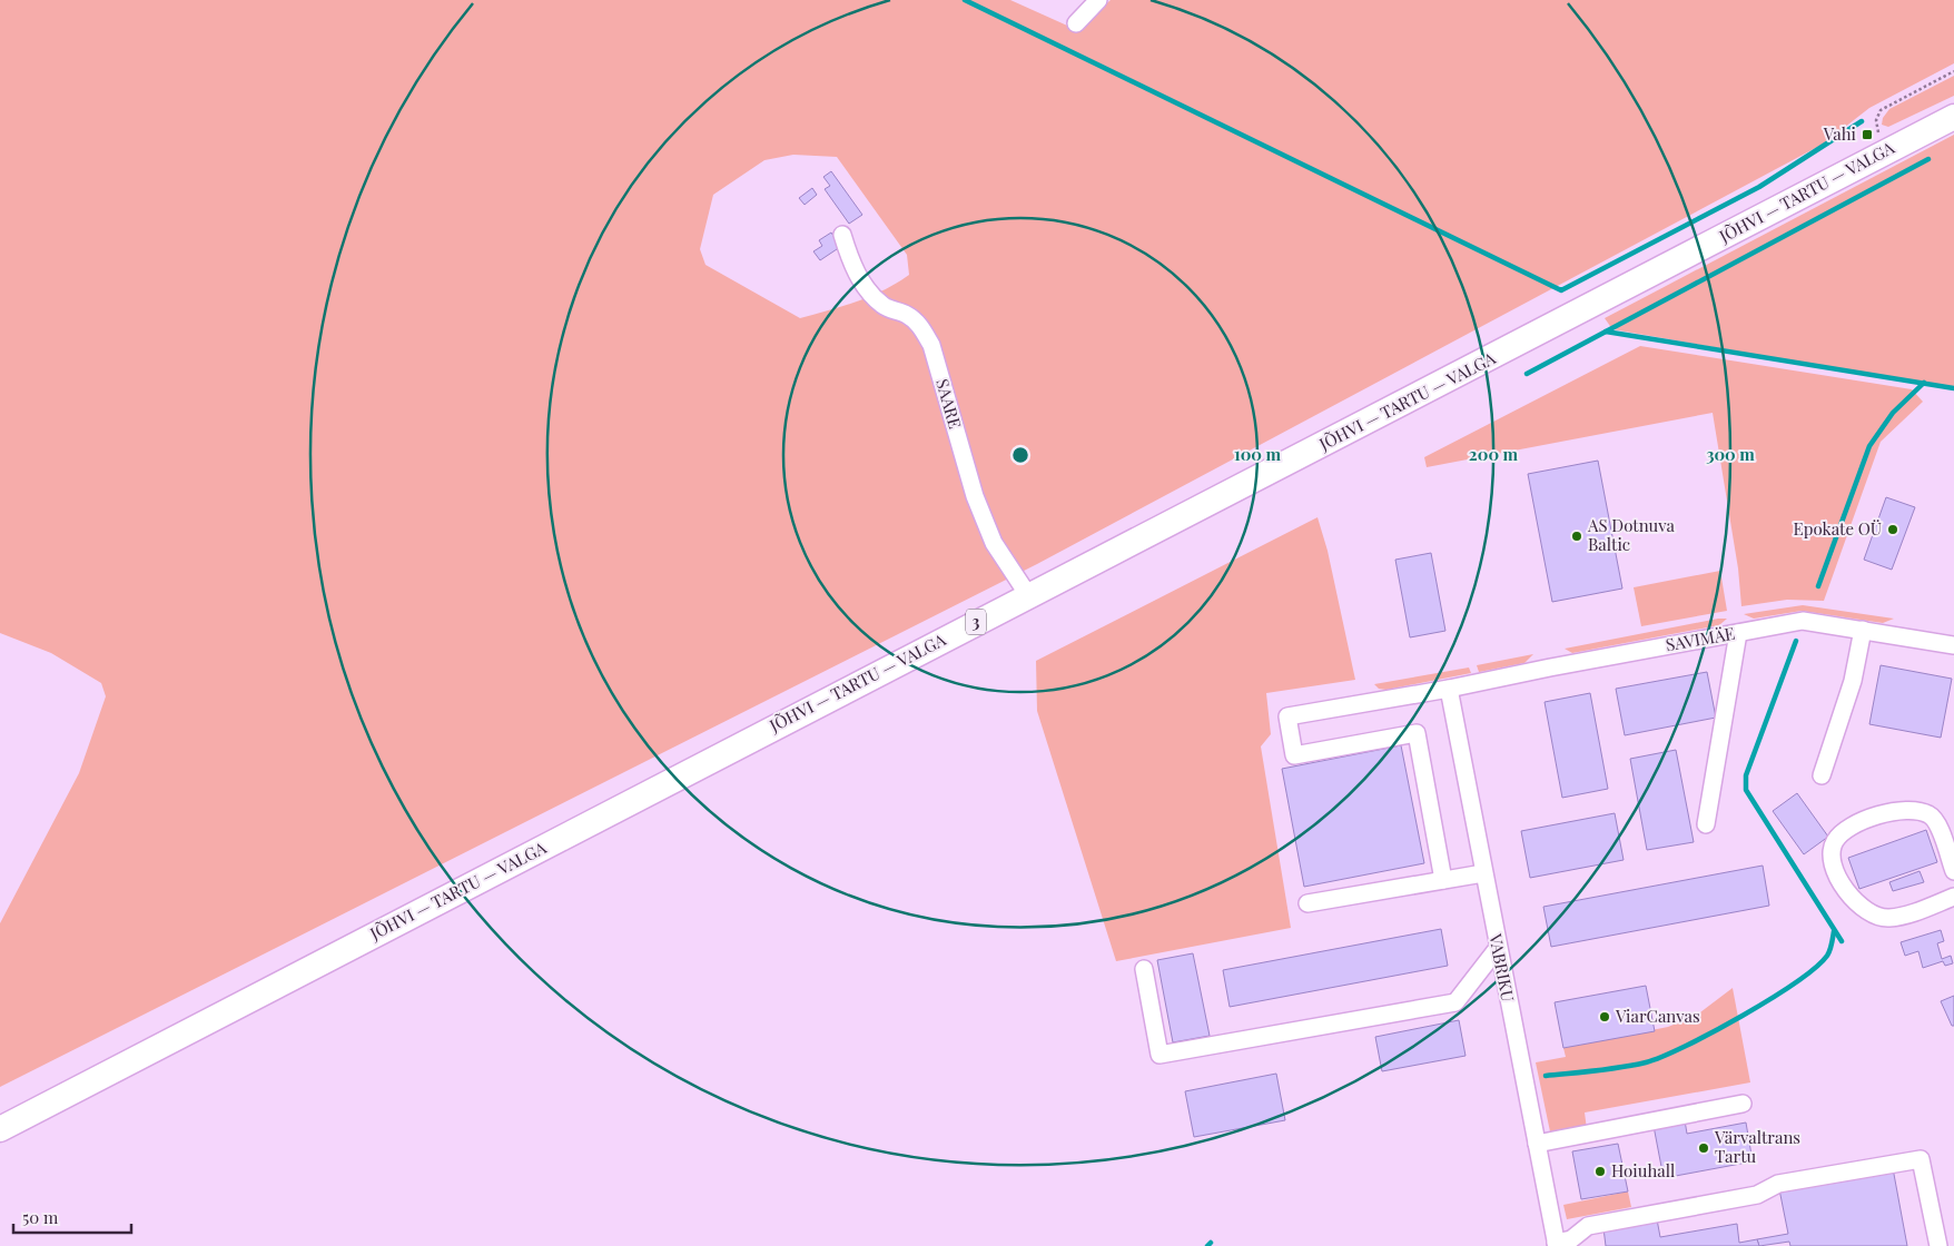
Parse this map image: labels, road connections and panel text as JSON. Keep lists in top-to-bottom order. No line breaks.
{"streets":{"highway":["JÕHVI — TARTU — VALGA","3"],"street":["SAARE","SAVIMÄE","VABRIKU"]},"crossings":[["JÕHVI — TARTU — VALGA","SAARE"],["SAVIMÄE","VABRIKU"]],"places":{"transit":["Vahi"],"other":["Epokate OÜ","AS Dotnuva Baltic","ViarCanvas","Värvaltrans Tartu","Hoiuhall"]},"scale_bar":"50 m","rings":["100 m","200 m","300 m"]}
